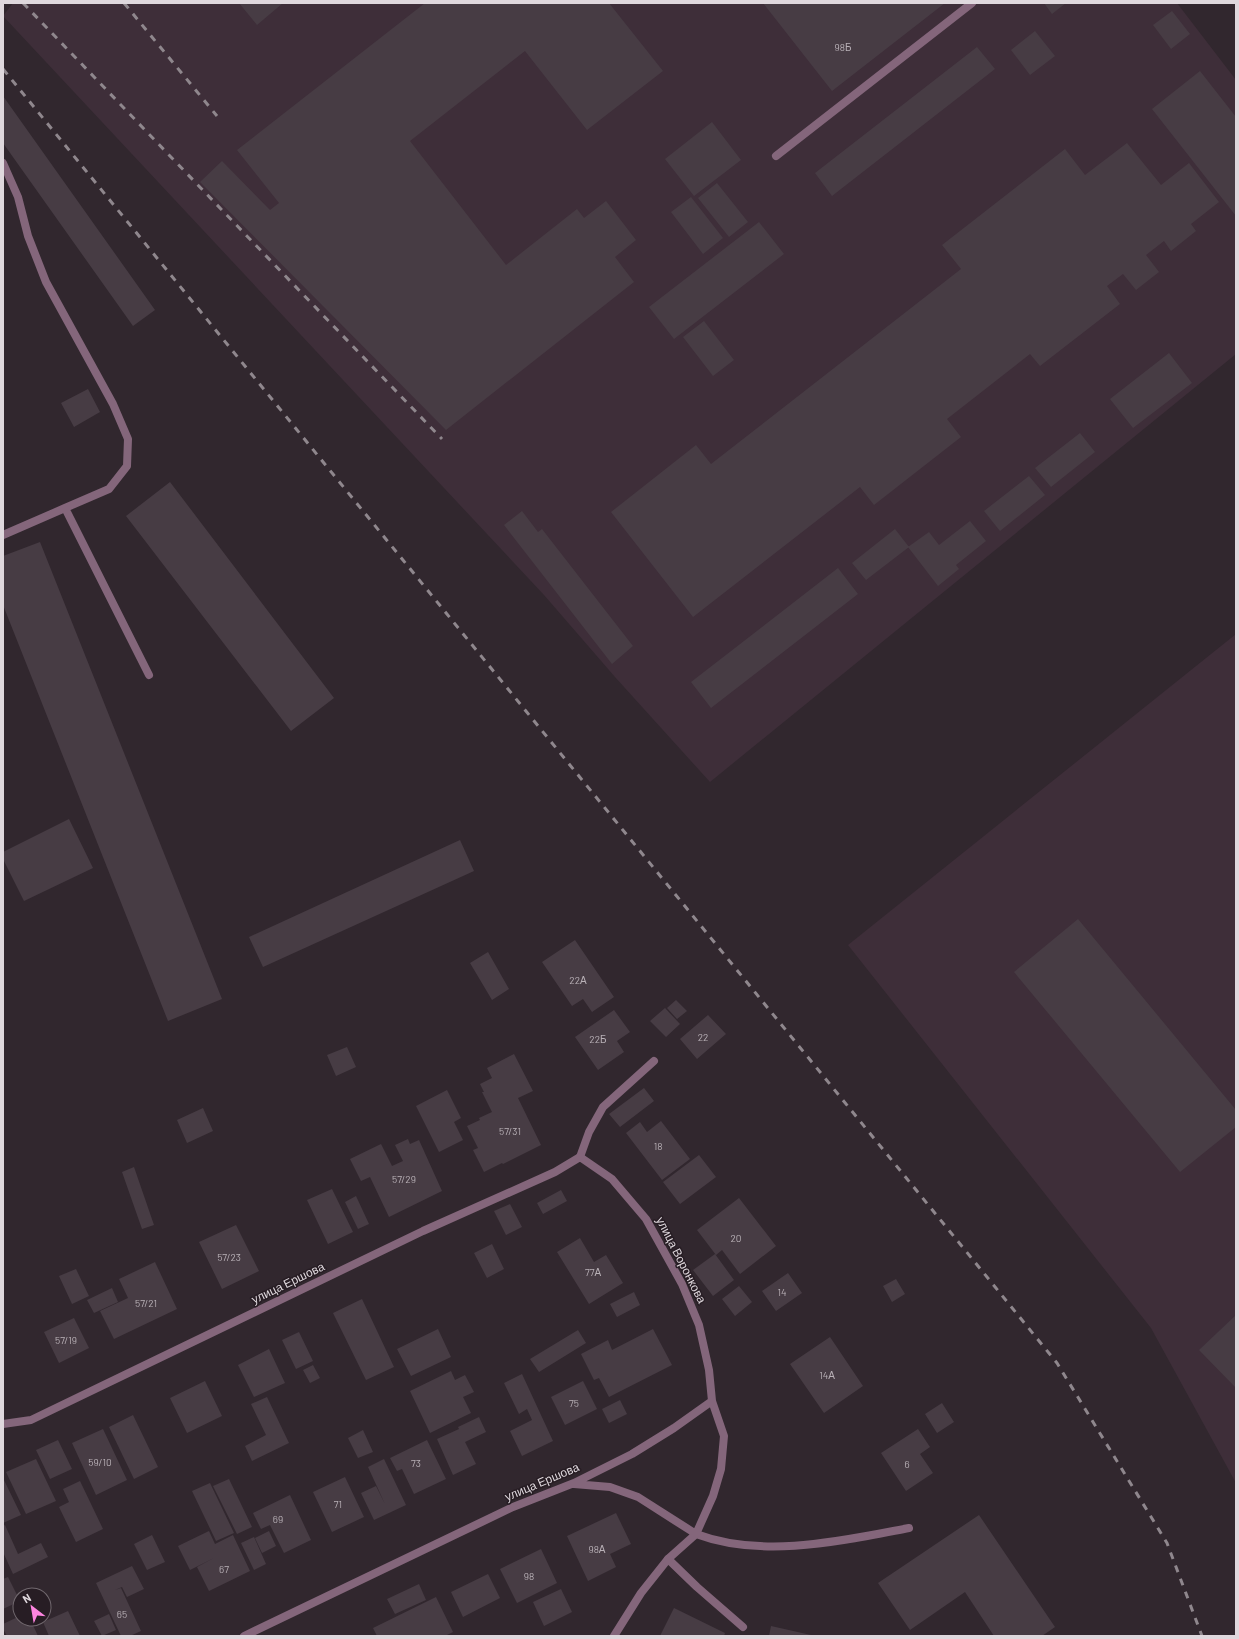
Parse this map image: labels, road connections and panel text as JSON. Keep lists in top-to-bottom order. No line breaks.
{"streets":{"street":["улица Воронкова","улица Ершова"]},"crossings":[["улица Воронкова","улица Ершова"]],"house_numbers":["98Б","22А","22","22Б","57/31","18","57/29","20","57/23","77А","14","57/21","57/19","14А","75","59/10","73","6","71","69","98А","67","98","65"],"north":"top left"}
